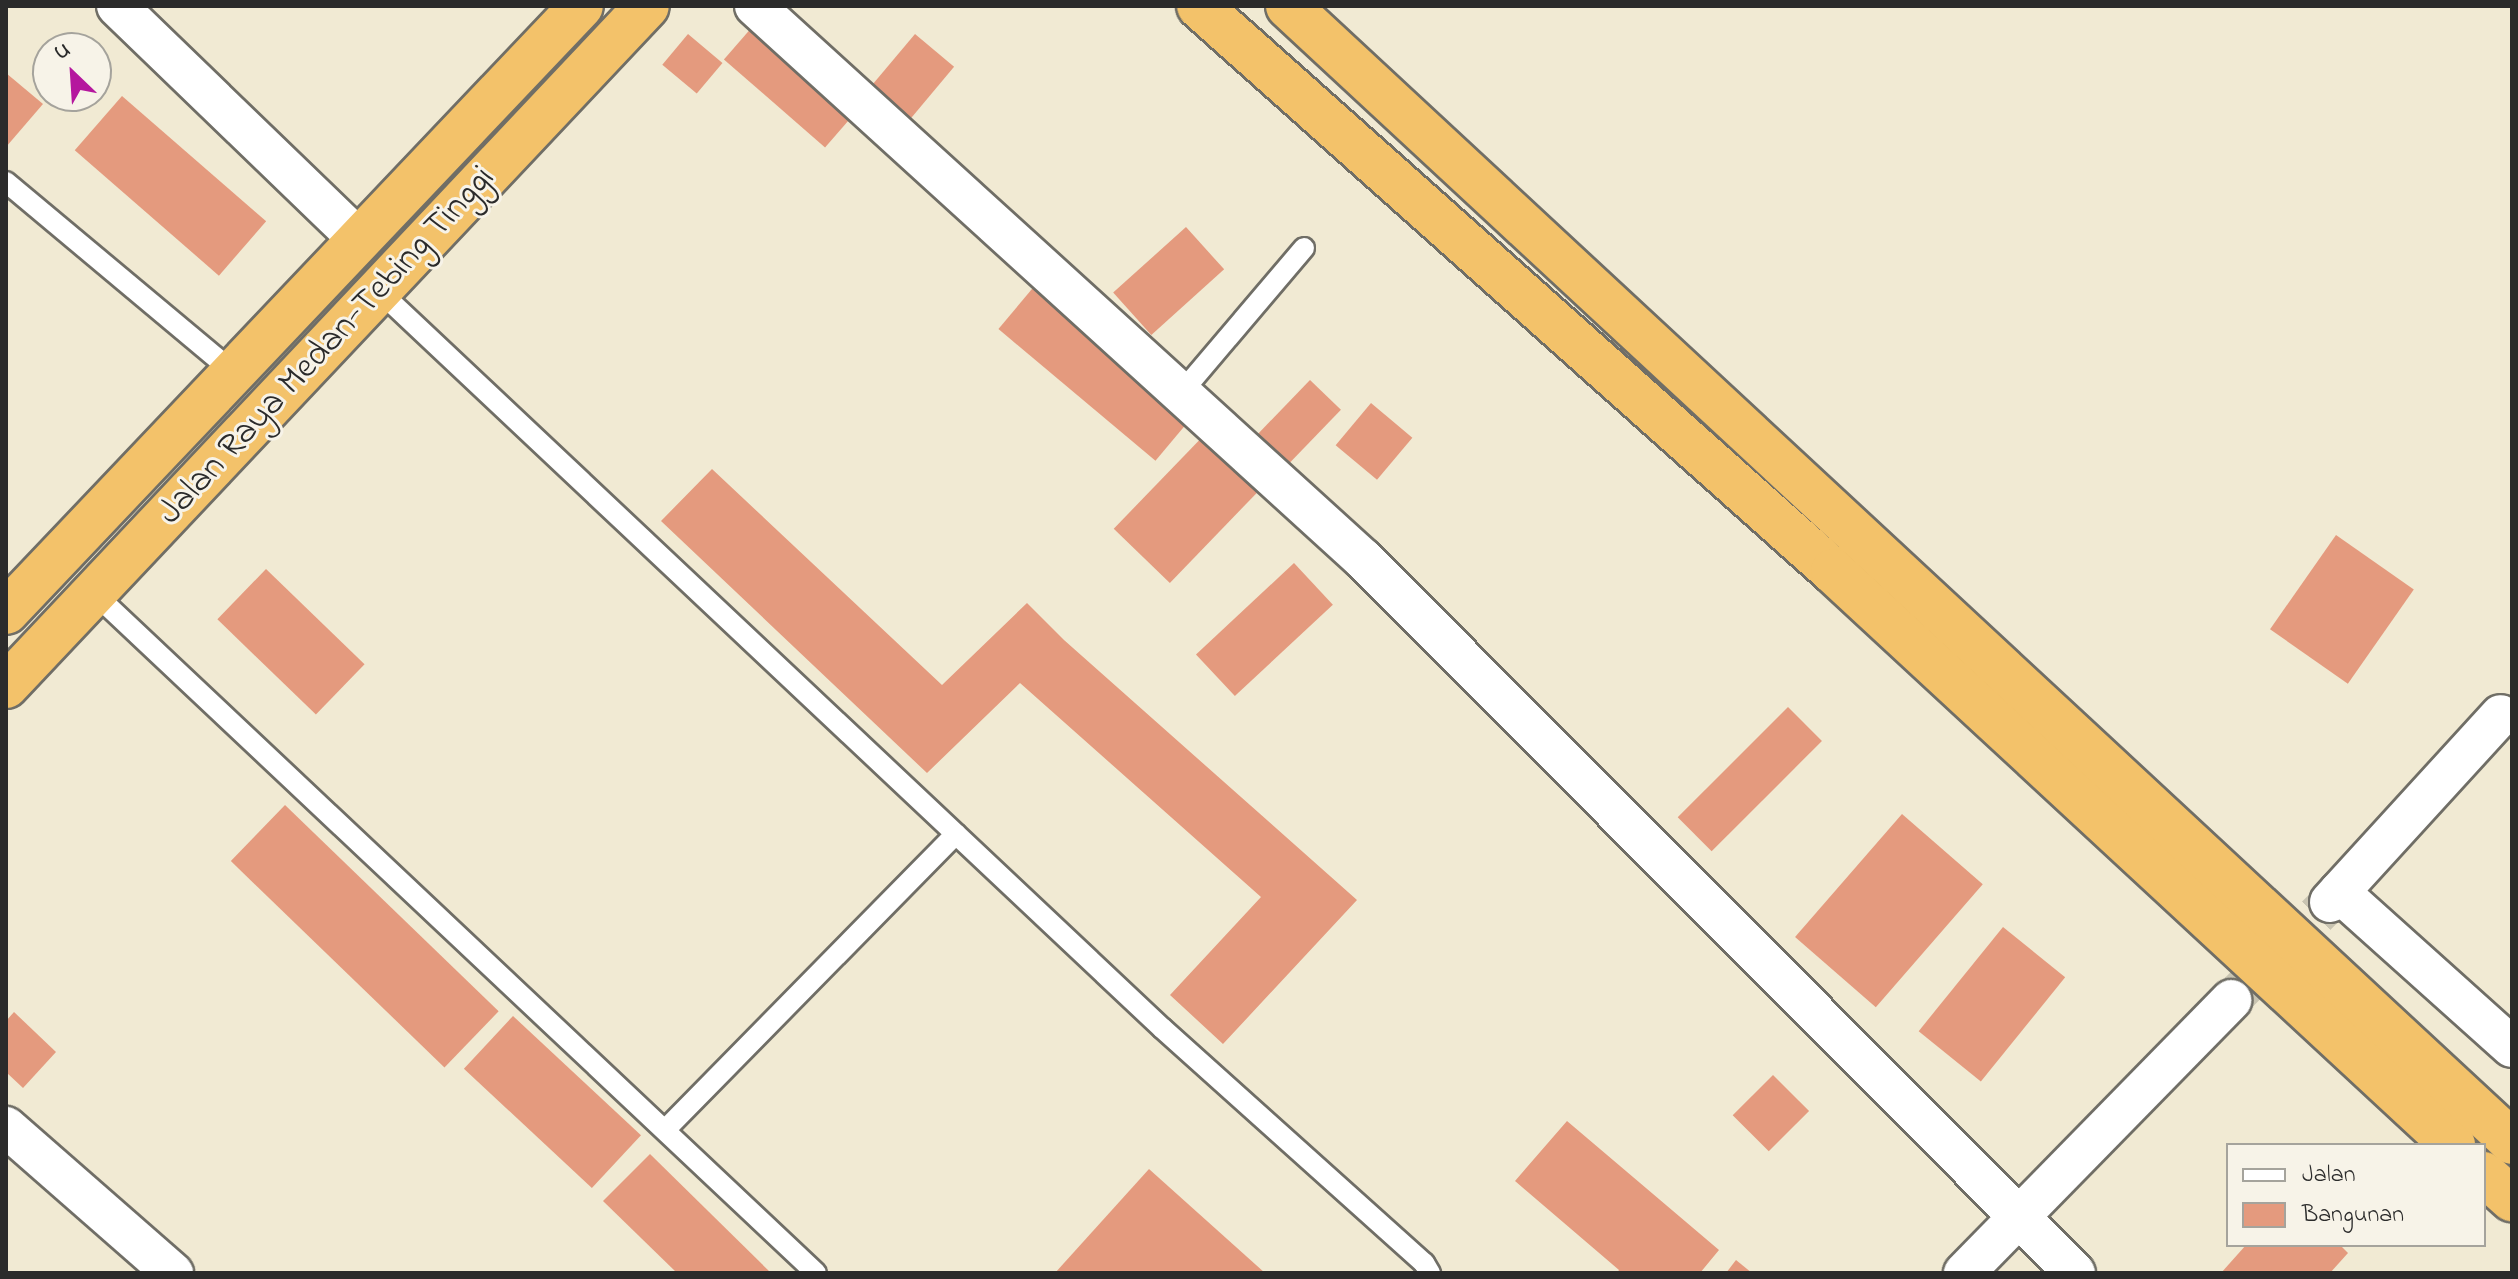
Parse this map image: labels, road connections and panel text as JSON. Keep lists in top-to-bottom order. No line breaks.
{"streets":{"highway":["Jalan Raya Medan-Tebing Tinggi"]},"legend":["Jalan","Bangunan"],"north":"top left"}
